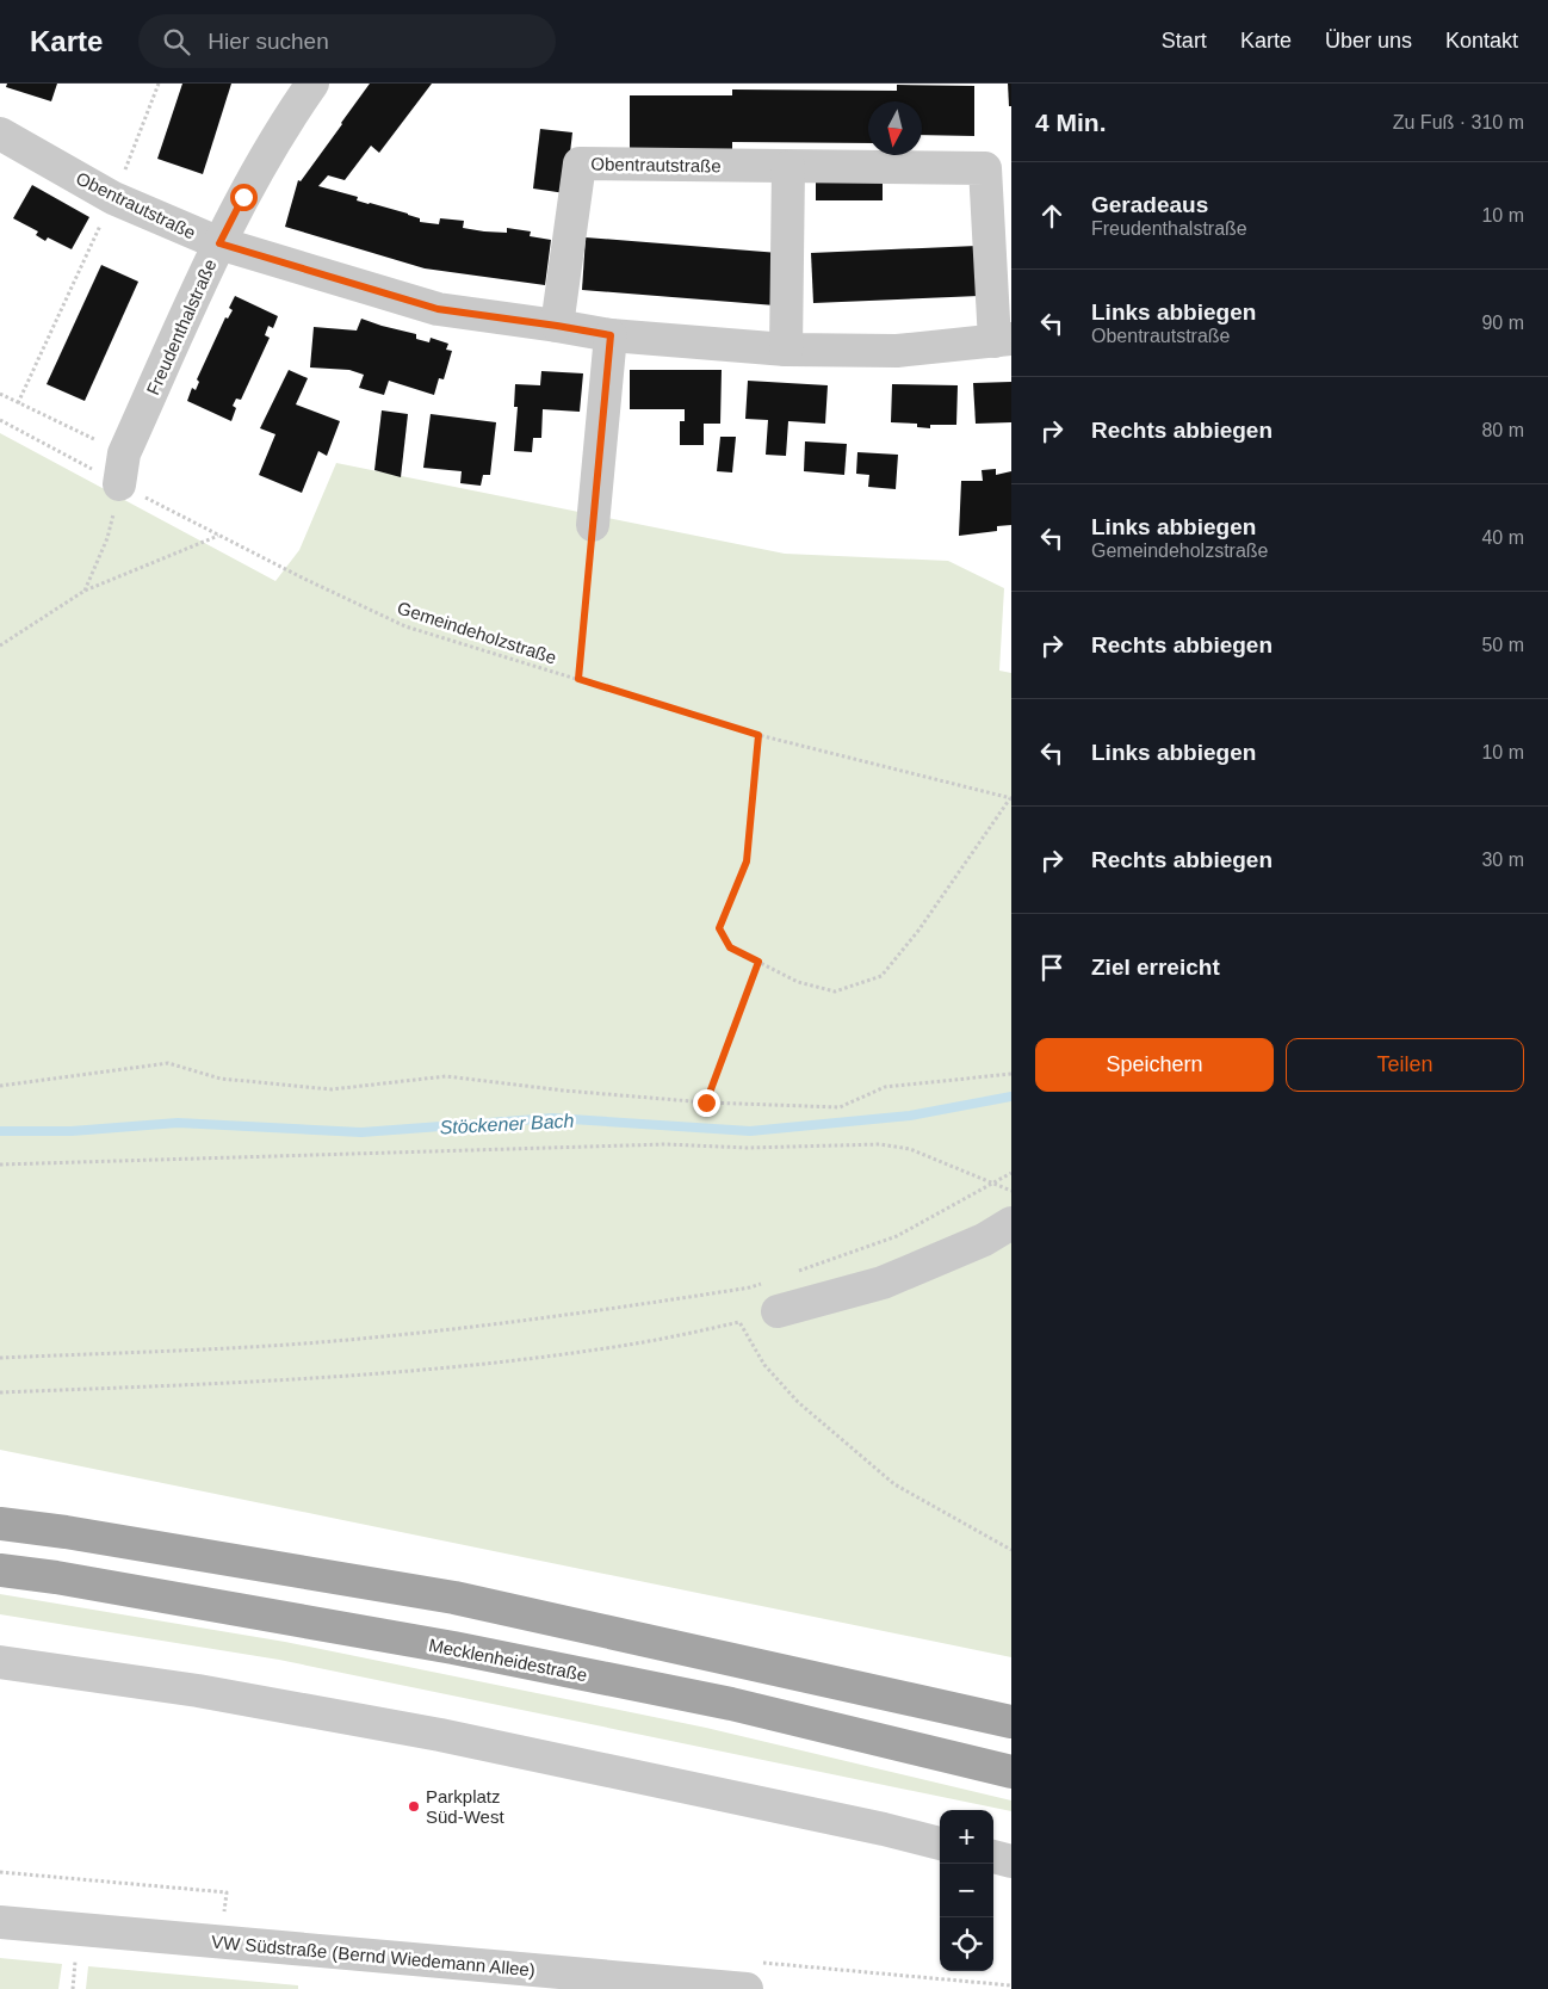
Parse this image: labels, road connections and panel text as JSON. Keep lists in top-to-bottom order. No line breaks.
{"streets":{"main road":["Mecklenheidestraße"],"street":["Obentrautstraße","Freudenthalstraße","VW Südstraße (Bernd Wiedemann Allee)"],"path":["Gemeindeholzstraße"]},"crossings":[["Obentrautstraße","Freudenthalstraße"],["Freudenthalstraße","Gemeindeholzstraße"]],"water":["Stöckener Bach"],"places":["Parkplatz Süd-West"],"north":"bottom","page":{"header":"Karte","search":"Hier suchen","nav":["Start","Karte","Über uns","Kontakt"],"heading":["4 Min.","Zu Fuß · 310 m"],"list":[["Geradeaus","Freudenthalstraße","10 m"],["Links abbiegen","Obentrautstraße","90 m"],["Rechts abbiegen","80 m"],["Links abbiegen","Gemeindeholzstraße","40 m"],["Rechts abbiegen","50 m"],["Links abbiegen","10 m"],["Rechts abbiegen","30 m"],"Ziel erreicht"],"buttons":["Speichern","Teilen"],"map_buttons":["+","−"]}}
